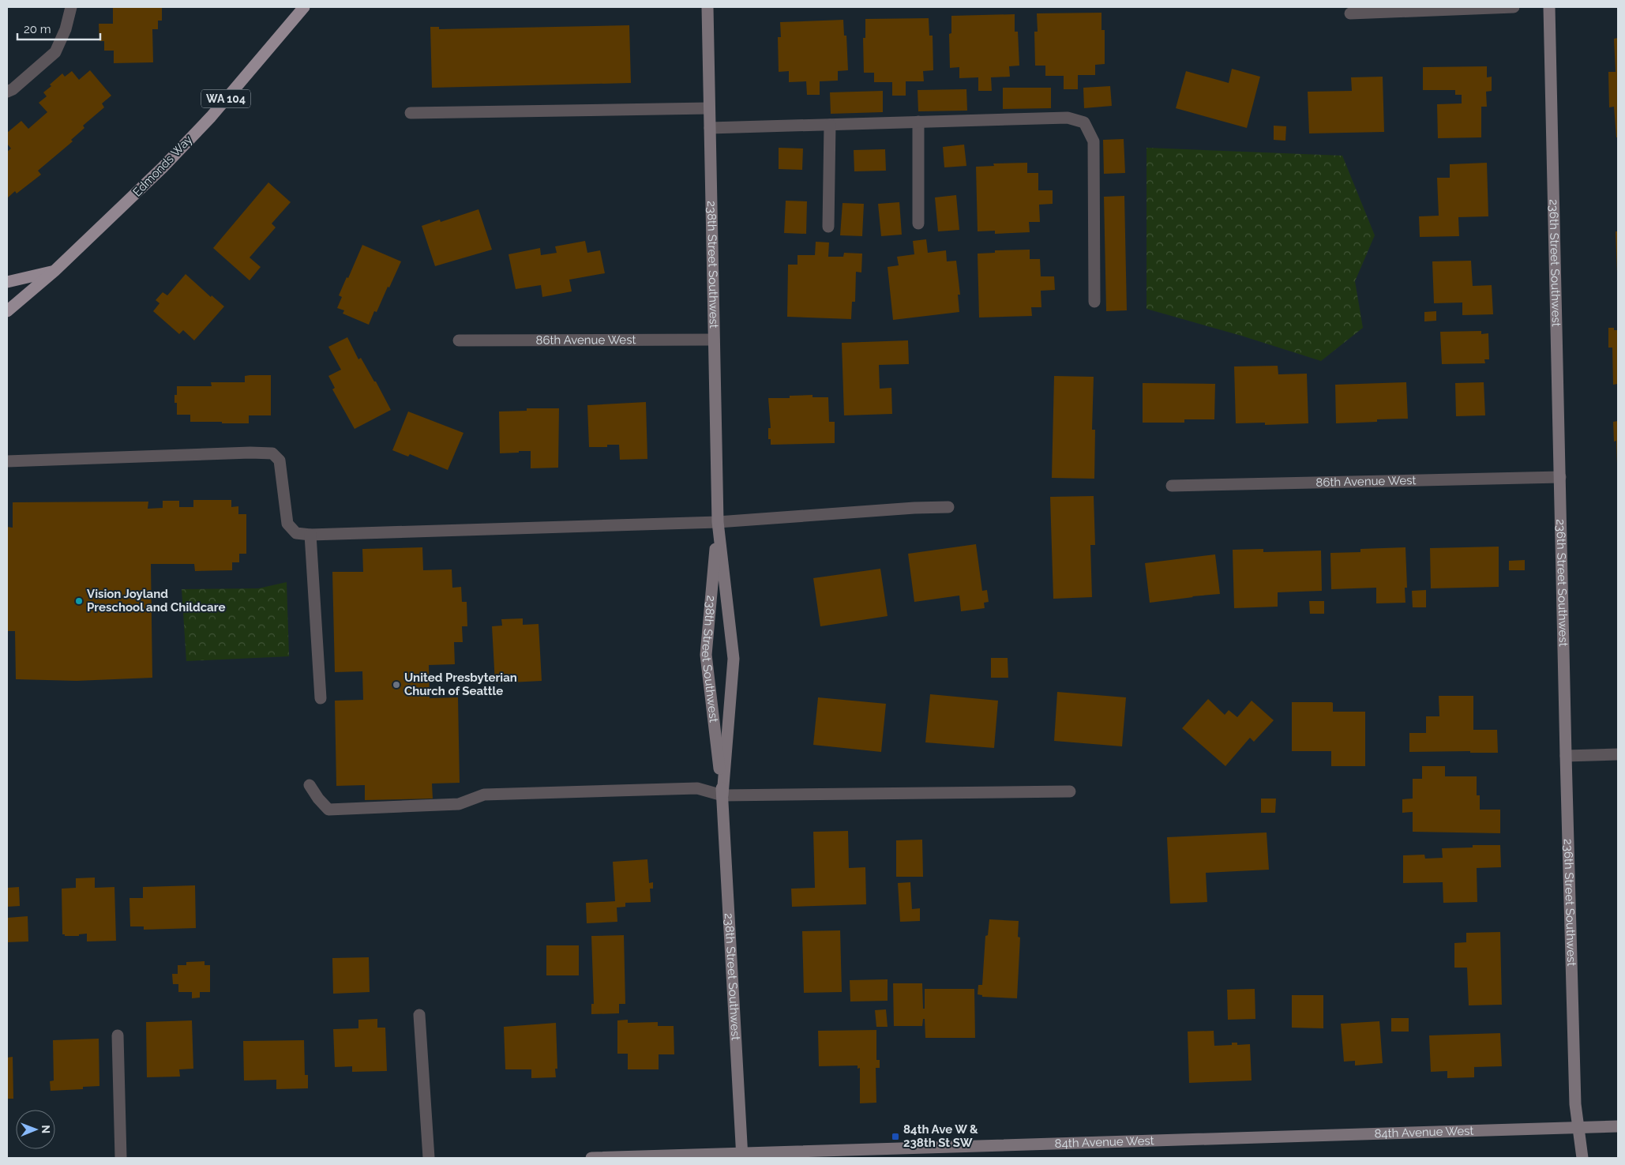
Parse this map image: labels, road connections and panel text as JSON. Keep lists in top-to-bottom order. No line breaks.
{"streets":{"main road":["WA 104","Edmonds Way"],"street":["236th Street Southwest","238th Street Southwest","86th Avenue West","84th Avenue West"]},"crossings":[["236th Street Southwest","86th Avenue West"],["236th Street Southwest","84th Avenue West"],["238th Street Southwest","86th Avenue West"],["238th Street Southwest","84th Avenue West"]],"places":{"other":["Vision Joyland Preschool and Childcare","United Presbyterian Church of Seattle"],"transit":["84th Ave W & 238th St SW"]},"scale_bar":"20 m","north":"right"}
